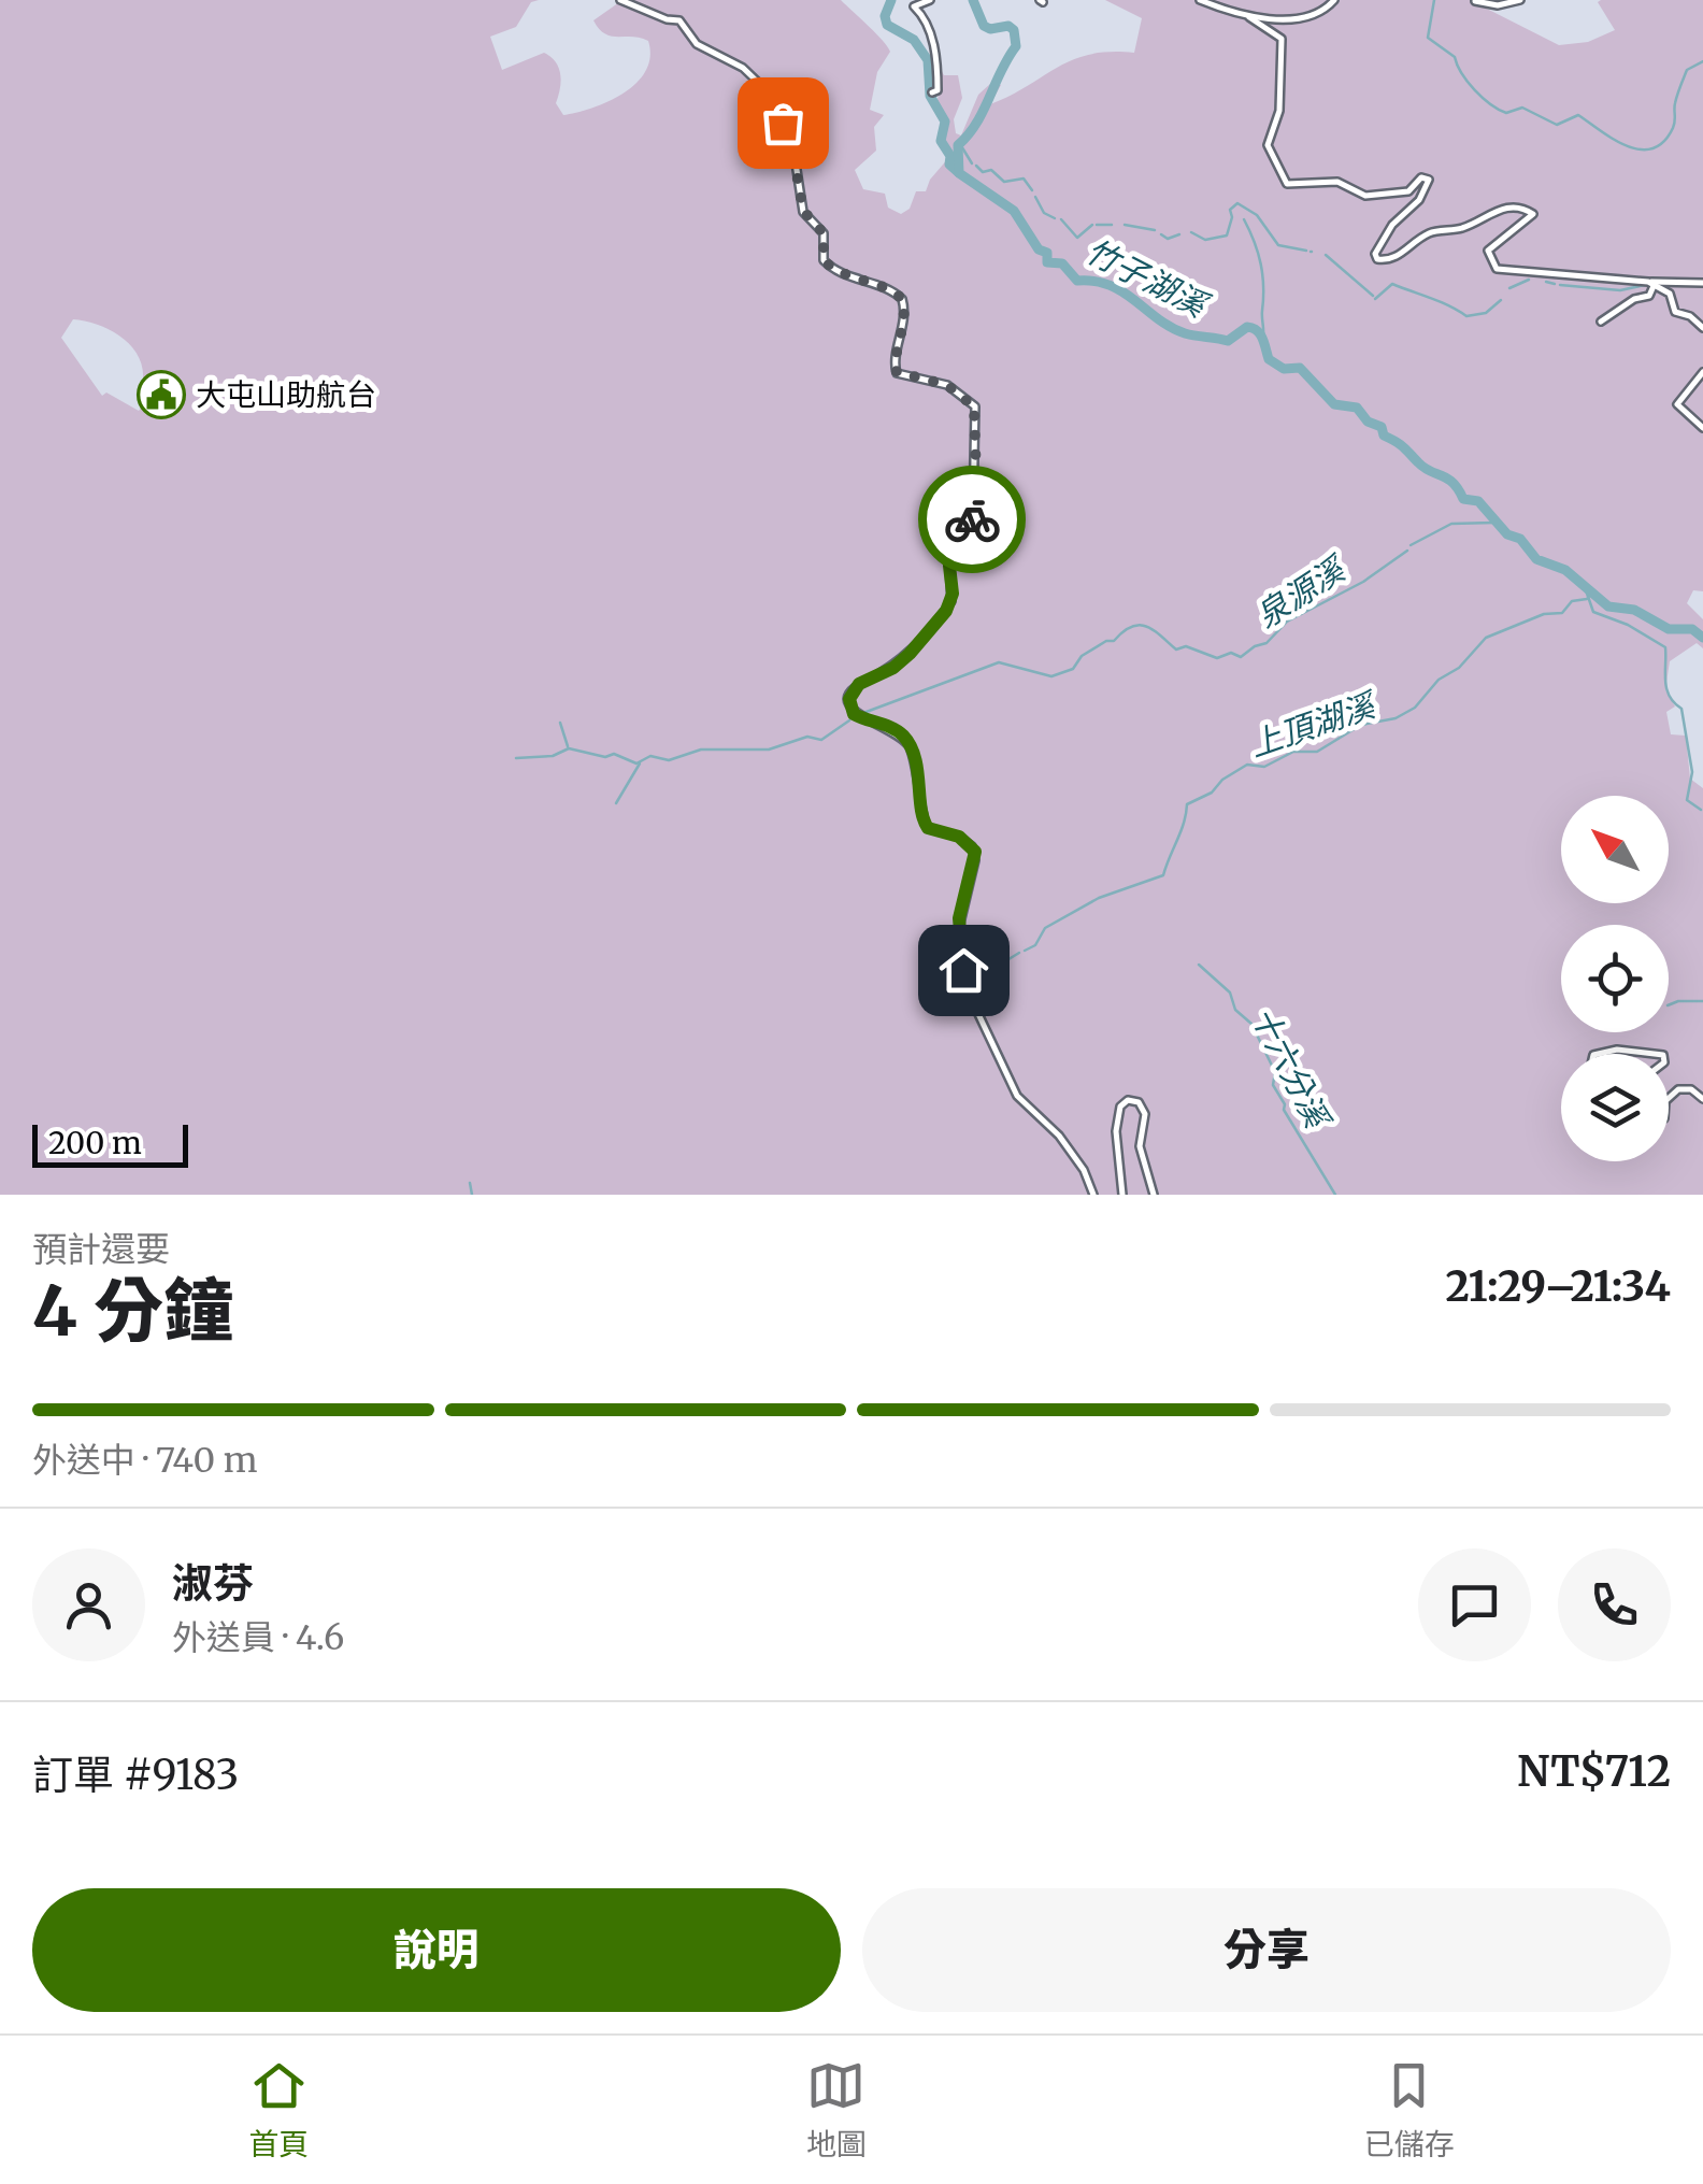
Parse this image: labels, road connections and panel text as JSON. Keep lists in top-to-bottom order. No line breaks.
{"water":["竹子湖溪","泉源溪","上頂湖溪","十六分溪"],"places":{"public building":["大屯山助航台"]},"scale_bar":"200 m","north":"top left","page":{"scale":"200 m","heading":["4 分鐘","預計還要","21:29–21:34"],"panel":["淑芬","外送員 · 4.6","訂單 #9183","NT$712"],"bar":"外送中 · 740 m","buttons":["說明","分享"],"tabs":["首頁","地圖","已儲存"]}}
